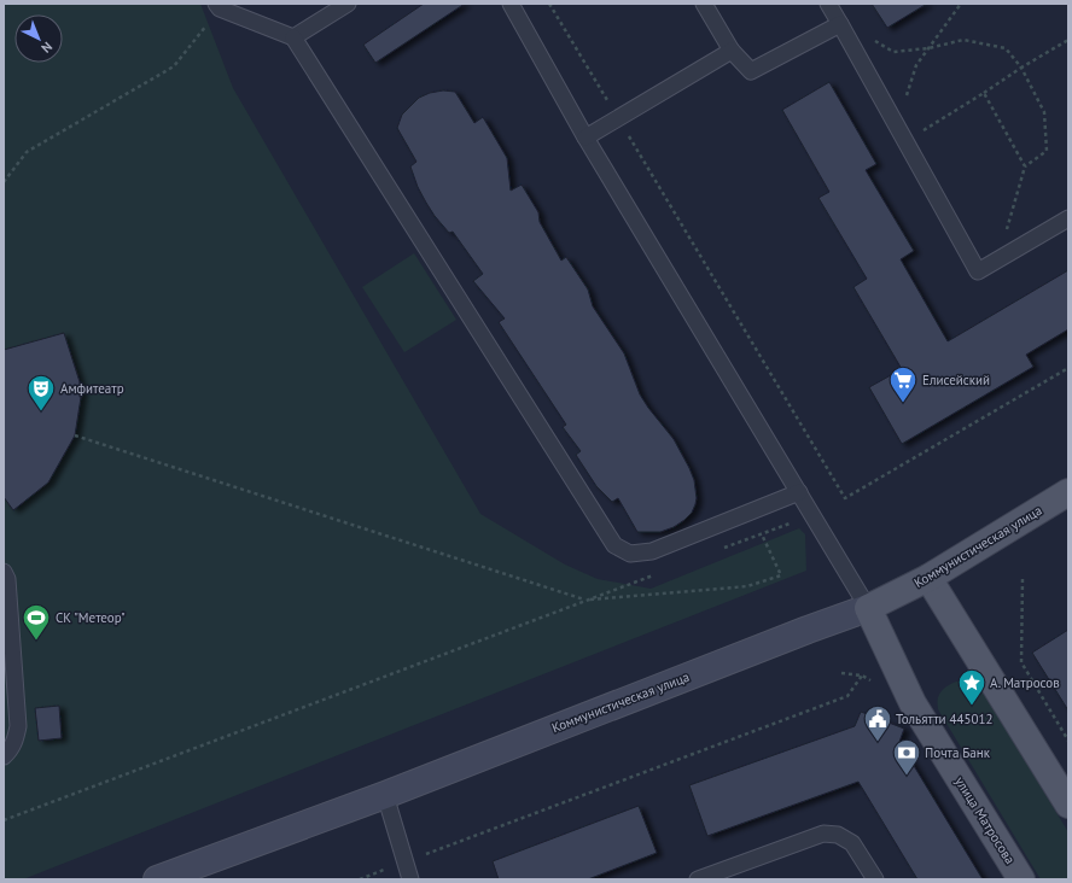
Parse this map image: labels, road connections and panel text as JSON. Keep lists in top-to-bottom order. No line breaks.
{"streets":{"main road":["Коммунистическая улица","улица Матросова"]},"crossings":[["Коммунистическая улица","улица Матросова"]],"places":{"supermarket":["Елисейский"],"theatre":["Амфитеатр"],"sports":["СК \"Метеор\""],"place":["А. Матросов"],"public building":["Тольятти 445012"],"bank":["Почта Банк"]},"north":"bottom right"}
